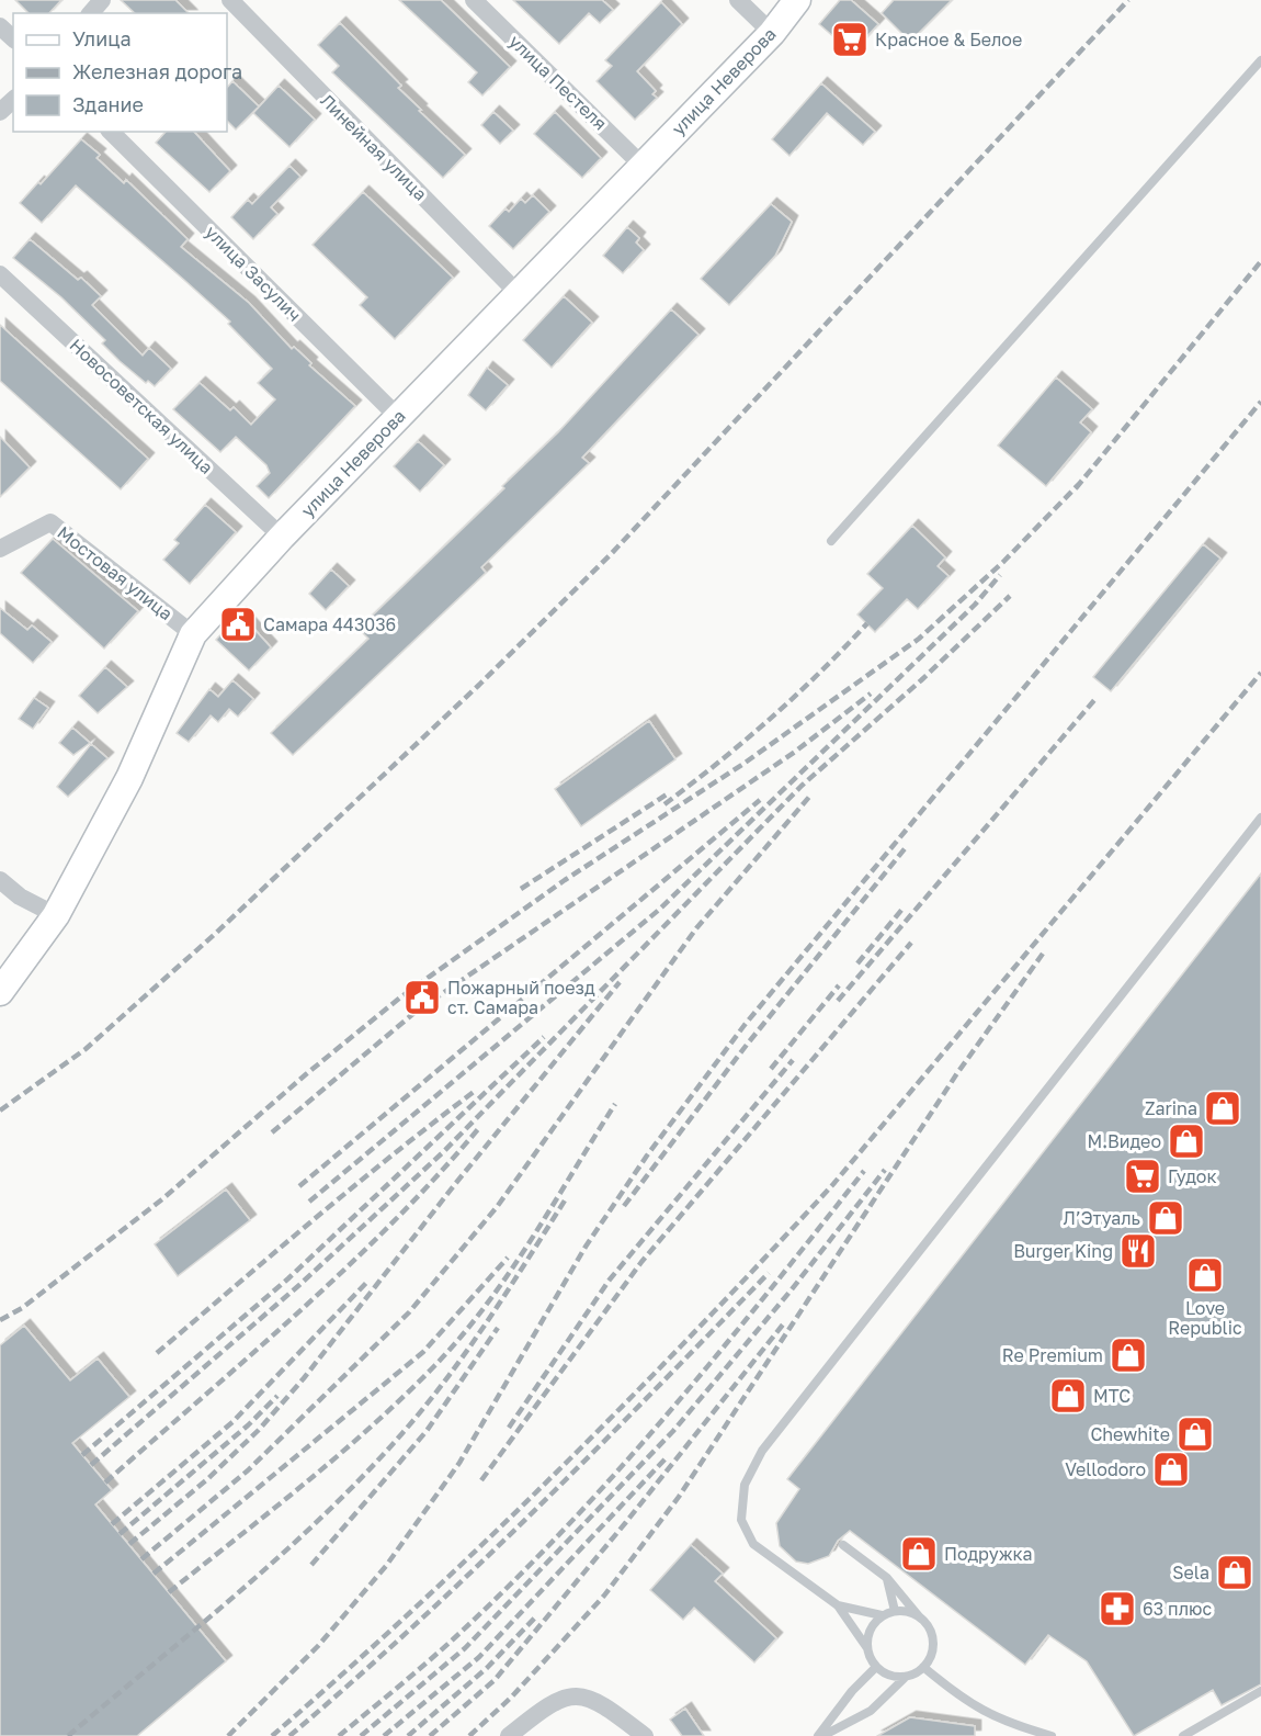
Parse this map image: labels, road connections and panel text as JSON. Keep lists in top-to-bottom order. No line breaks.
{"streets":{"street":["улица Неверова","улица Пестеля","Линейная улица","улица Засулич","Новосоветская улица","Мостовая улица"]},"crossings":[["улица Неверова","улица Пестеля"],["улица Неверова","Линейная улица"],["улица Неверова","улица Засулич"],["улица Неверова","Новосоветская улица"],["улица Неверова","Мостовая улица"]],"places":{"supermarket":["Красное & Белое","Гудок"],"public building":["Самара 443036","Пожарный поезд ст. Самара"],"shop":["Zarina","М.Видео","Л’Этуаль","Love Republic","Re Premium","МТС","Chewhite","Vellodoro","Подружка","Sela"],"restaurant":["Burger King"],"pharmacy":["63 плюс"]},"legend":["Улица","Железная дорога","Здание"]}
